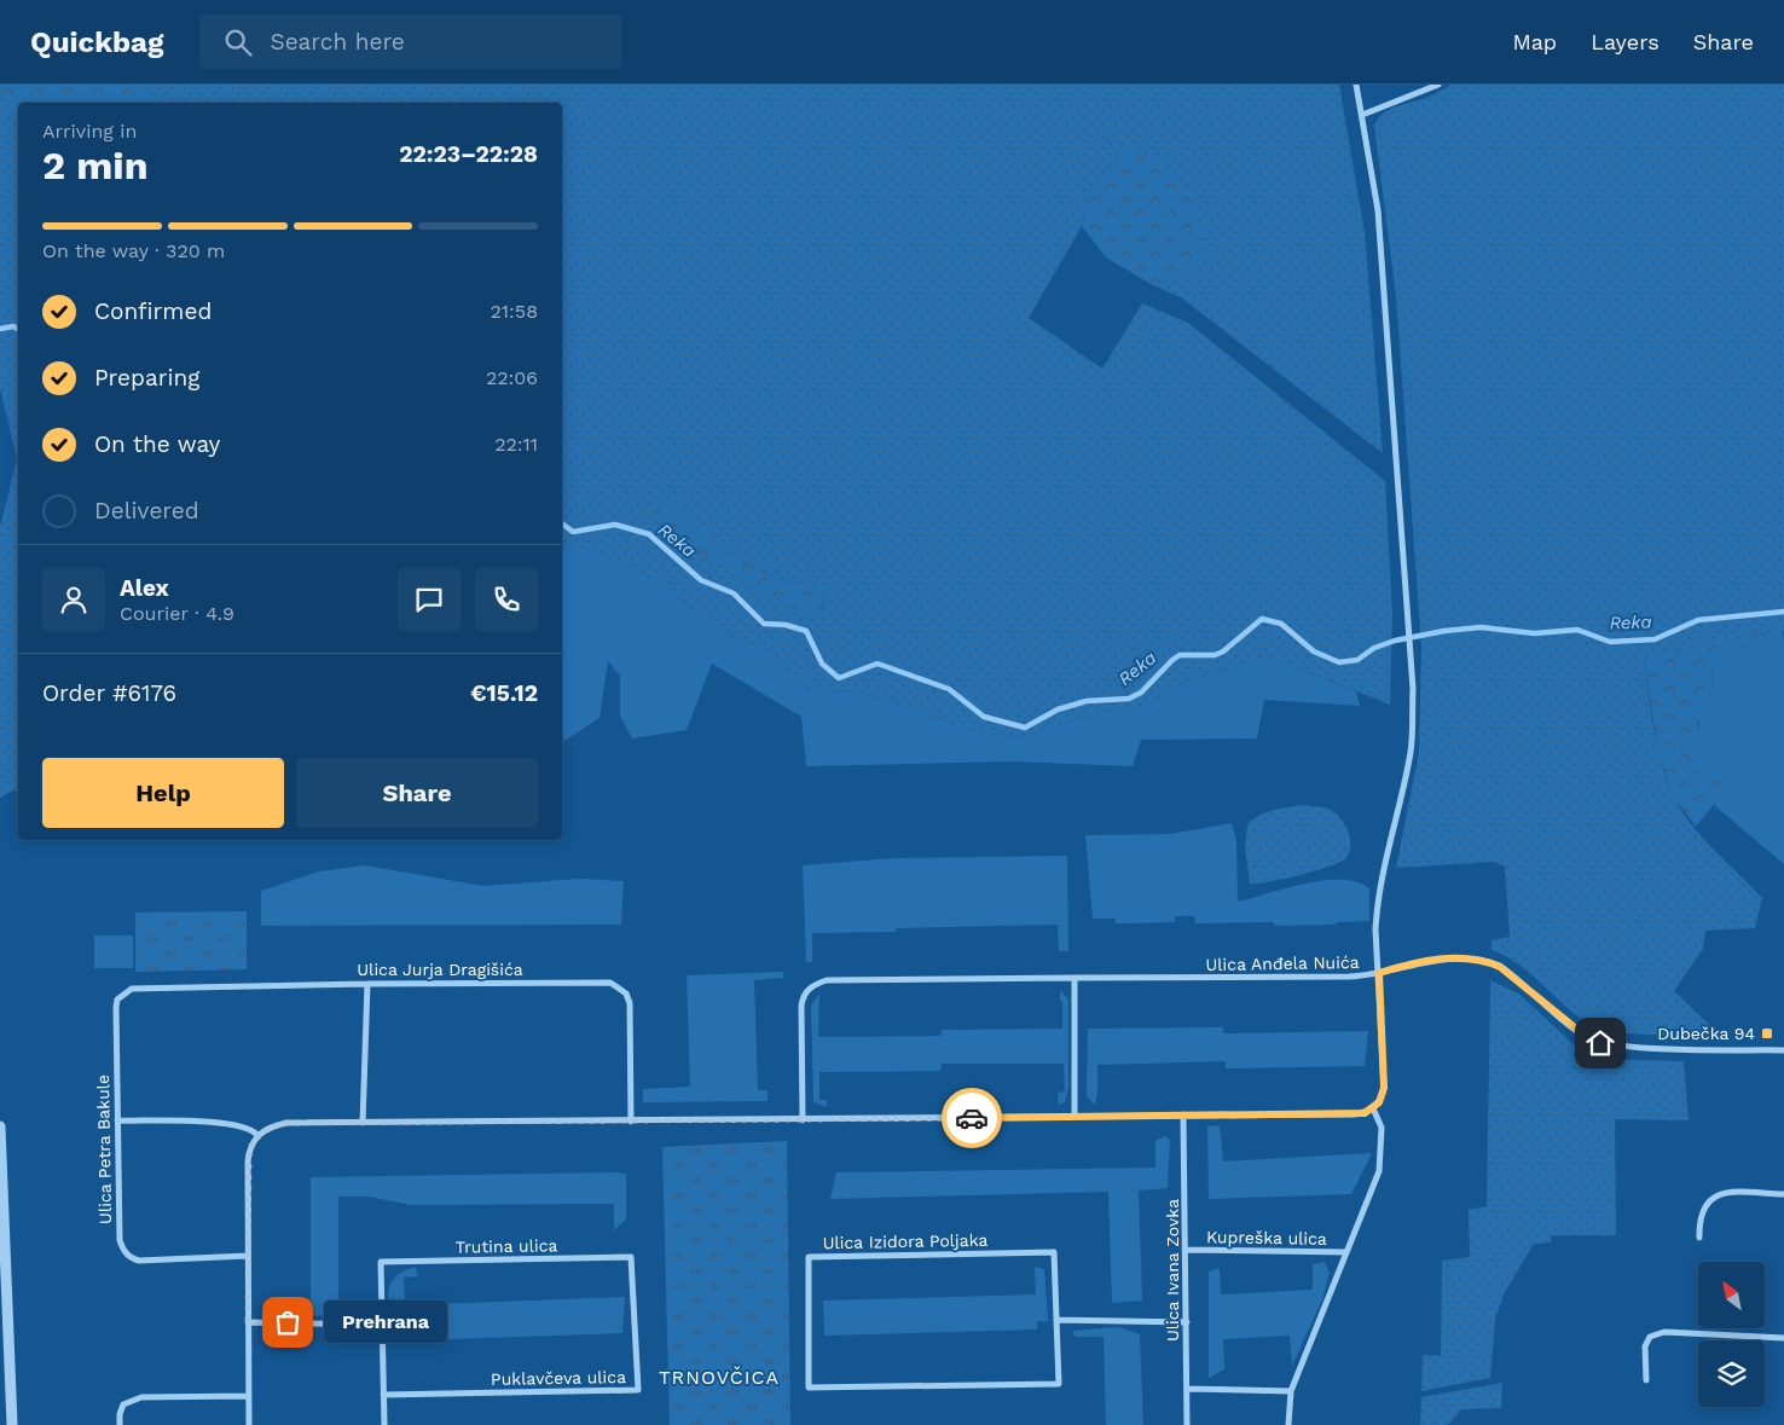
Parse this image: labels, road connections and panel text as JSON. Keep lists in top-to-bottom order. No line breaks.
{"streets":{"street":["Ulica Anđela Nuića","Ulica Jurja Dragišića","Ulica Petra Bakule","Kupreška ulica","Ulica Izidora Poljaka","Trutina ulica","Ulica Ivana Zovka","Puklavčeva ulica"]},"crossings":[["Ulica Jurja Dragišića","Ulica Petra Bakule"],["Kupreška ulica","Ulica Ivana Zovka"],["Trutina ulica","Puklavčeva ulica"]],"districts":["TRNOVČICA"],"water":["Reka"],"places":{"transit":["Dubečka 94"],"other":["Prehrana"]},"north":"top left","page":{"header":"Quickbag","search":"Search here","nav":["Map","Layers","Share"],"heading":["2 min","Arriving in","22:23–22:28"],"panel":["Alex","Courier · 4.9","Order #6176","€15.12"],"bar":"On the way · 320 m","list":[["Confirmed","21:58"],["Preparing","22:06"],["On the way","22:11"],"Delivered"],"buttons":["Help","Share"],"bubble":"Prehrana"}}
